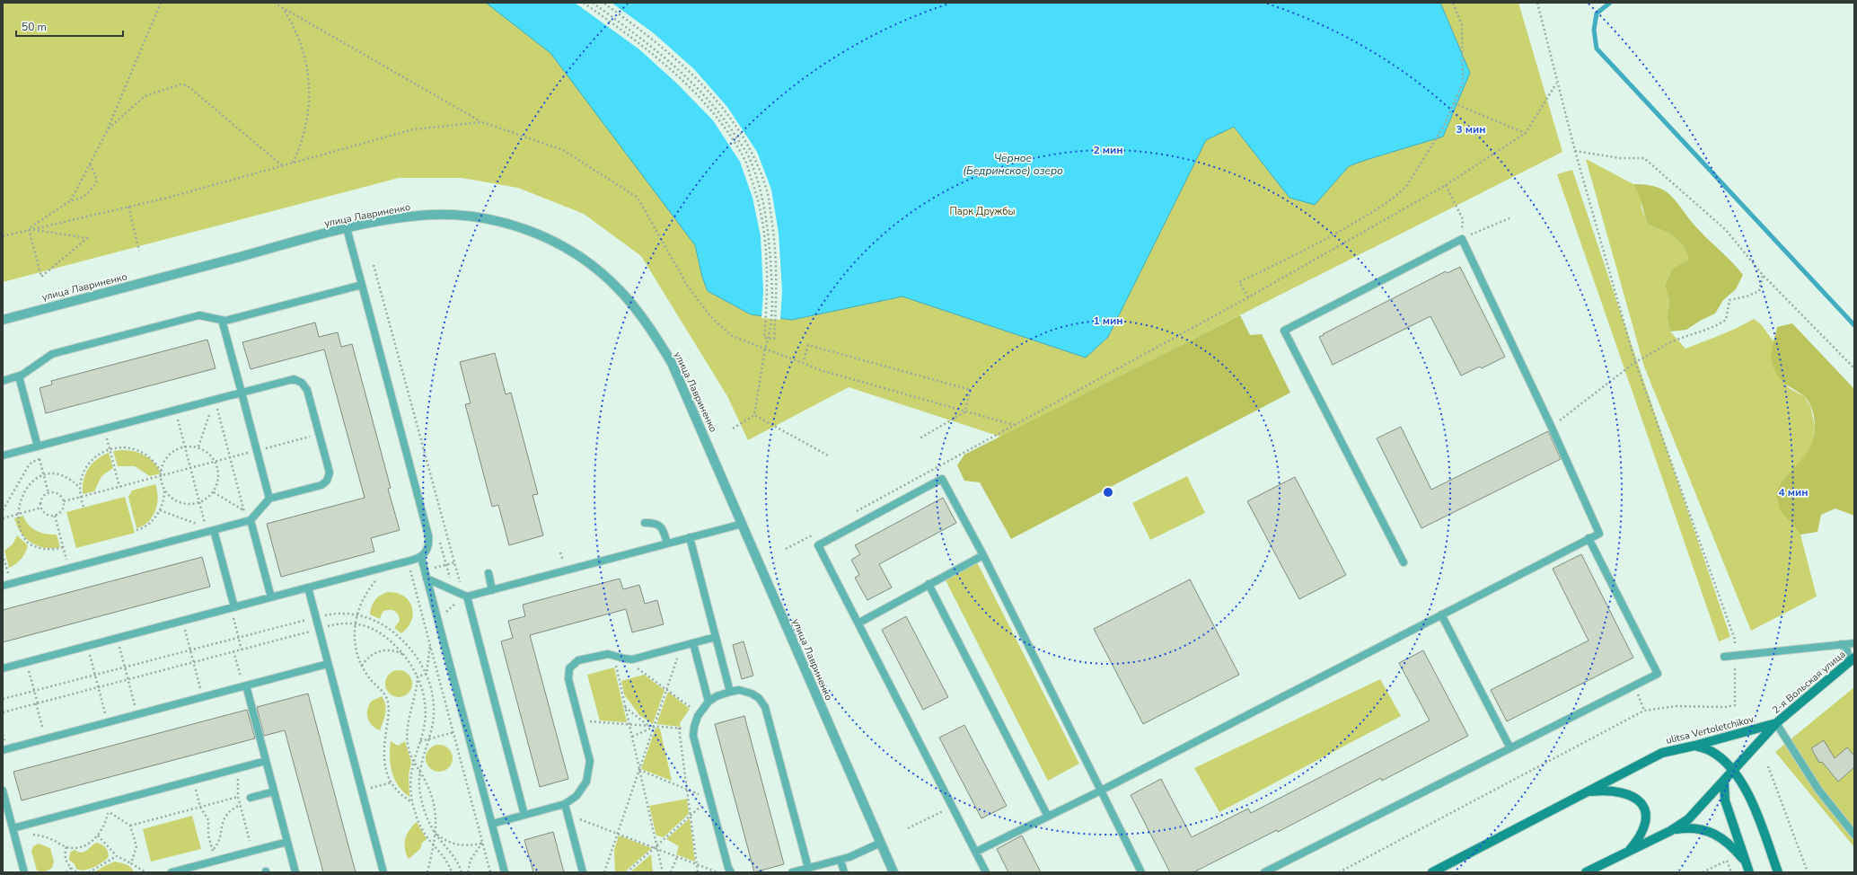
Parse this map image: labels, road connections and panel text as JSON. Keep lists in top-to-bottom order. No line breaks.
{"streets":{"main road":["2-я Вольская улица","ulitsa Vertoletchikov"],"street":["улица Лавриненко"]},"crossings":[["2-я Вольская улица","ulitsa Vertoletchikov"]],"water":["Чёрное (Бедринское) озеро"],"parks":["Парк Дружбы"],"scale_bar":"50 m","rings":["3 мин","2 мин","1 мин","4 мин"]}
